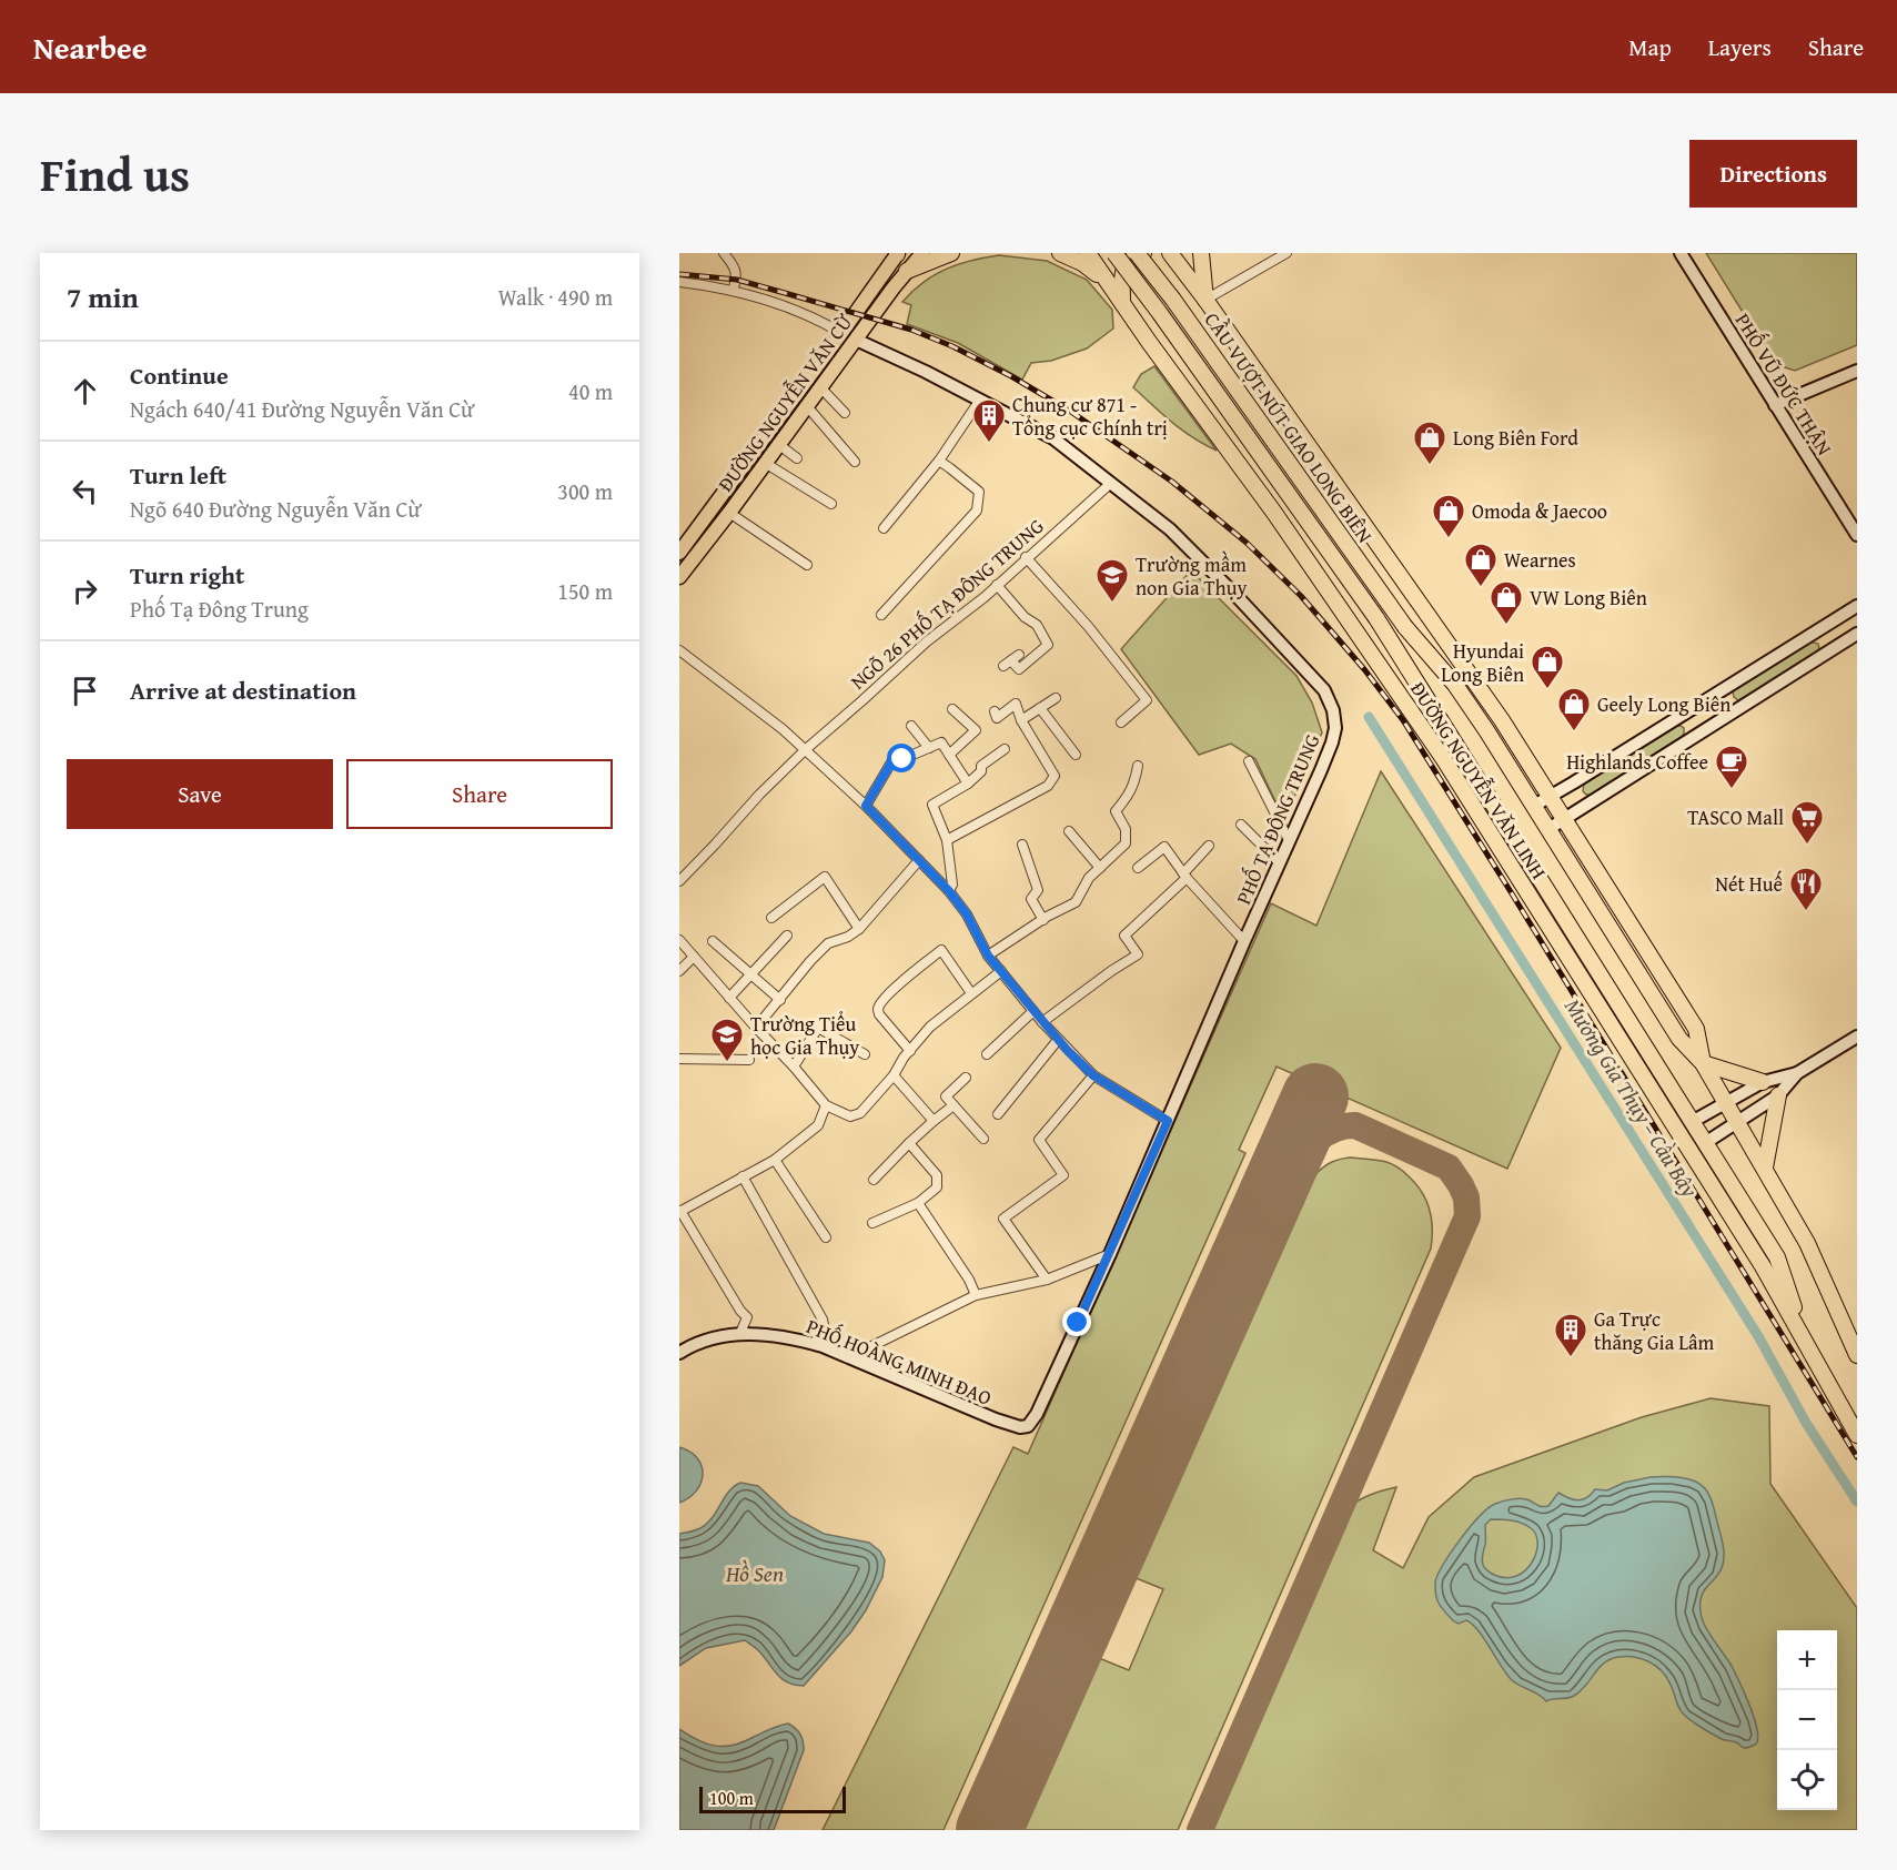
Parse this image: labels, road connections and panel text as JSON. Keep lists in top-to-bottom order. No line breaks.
{"streets":{"highway":["CẦU VƯỢT NÚT GIAO LONG BIÊN","ĐƯỜNG NGUYỄN VĂN LINH"],"main road":["ĐƯỜNG NGUYỄN VĂN CỪ"],"street":["PHỐ VŨ ĐỨC THẬN","NGÕ 26 PHỐ TẠ ĐÔNG TRUNG","PHỐ TẠ ĐÔNG TRUNG","PHỐ HOÀNG MINH ĐẠO"]},"crossings":[["ĐƯỜNG NGUYỄN VĂN CỪ","PHỐ TẠ ĐÔNG TRUNG"],["CẦU VƯỢT NÚT GIAO LONG BIÊN","ĐƯỜNG NGUYỄN VĂN LINH"],["NGÕ 26 PHỐ TẠ ĐÔNG TRUNG","PHỐ TẠ ĐÔNG TRUNG"],["PHỐ TẠ ĐÔNG TRUNG","PHỐ HOÀNG MINH ĐẠO"]],"water":["Mương Gia Thụy – Cầu Bây","Hồ Sen"],"places":{"building":["Chung cư 871 - Tổng cục Chính trị","Ga Trực thăng Gia Lâm"],"shop":["Long Biên Ford","Omoda & Jaecoo","Wearnes","VW Long Biên","Hyundai Long Biên","Geely Long Biên"],"school or university":["Trường mầm non Gia Thụy","Trường Tiểu học Gia Thụy"],"cafe":["Highlands Coffee"],"supermarket":["TASCO Mall"],"restaurant":["Nét Huế"]},"scale_bar":"100 m","page":{"header":"Nearbee","nav":["Map","Layers","Share"],"title":"Find us","buttons":["Directions",["Save","Share"]],"heading":["7 min","Walk · 490 m"],"list":[["Continue","Ngách 640/41 Đường Nguyễn Văn Cừ","40 m"],["Turn left","Ngõ 640 Đường Nguyễn Văn Cừ","300 m"],["Turn right","Phố Tạ Đông Trung","150 m"],"Arrive at destination"],"map_buttons":["+","−"],"scale":"100 m"}}
